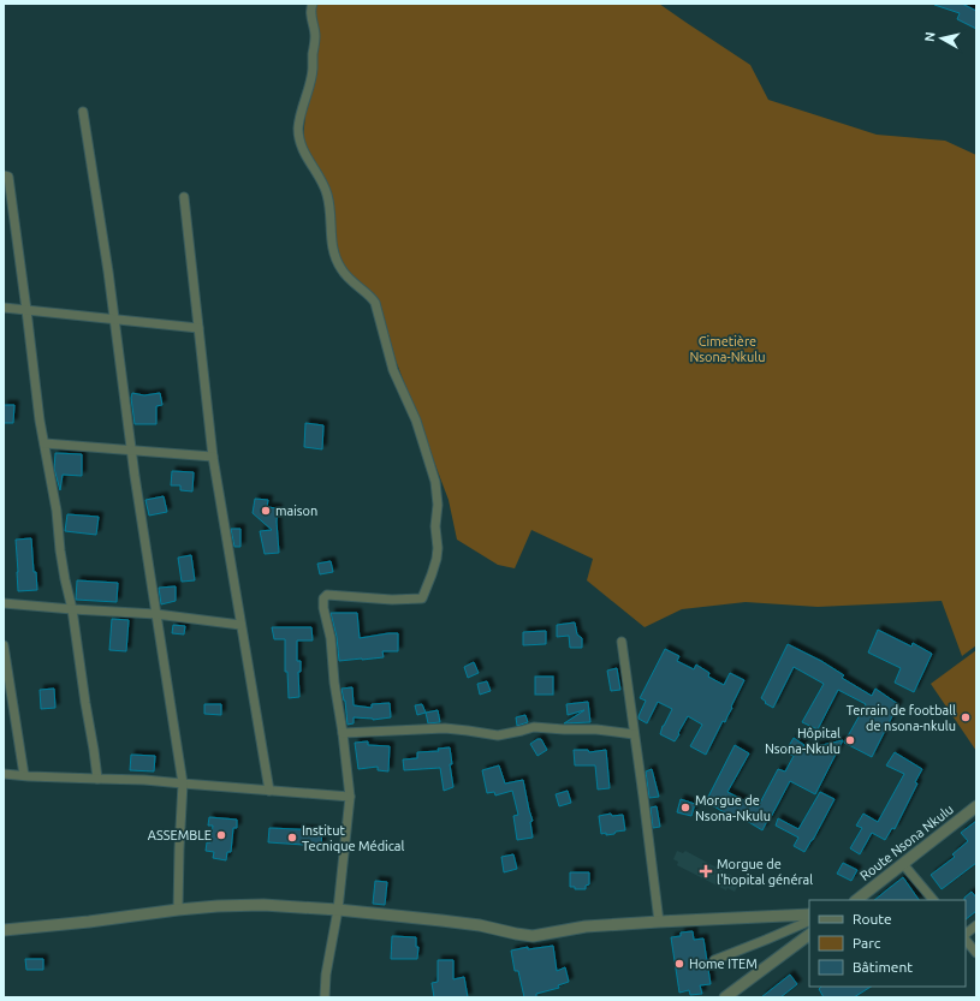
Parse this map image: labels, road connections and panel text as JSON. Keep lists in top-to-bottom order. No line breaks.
{"streets":{"street":["Route Nsona Nkulu"]},"parks":["Cimetière Nsona-Nkulu"],"places":{"other":["maison","Terrain de football de nsona-nkulu","Hôpital Nsona-Nkulu","Morgue de Nsona-Nkulu","ASSEMBLE","Institut Tecnique Médical","Home ITEM"],"health":["Morgue de l'hopital général"]},"legend":["Route","Parc","Bâtiment"],"north":"left"}
